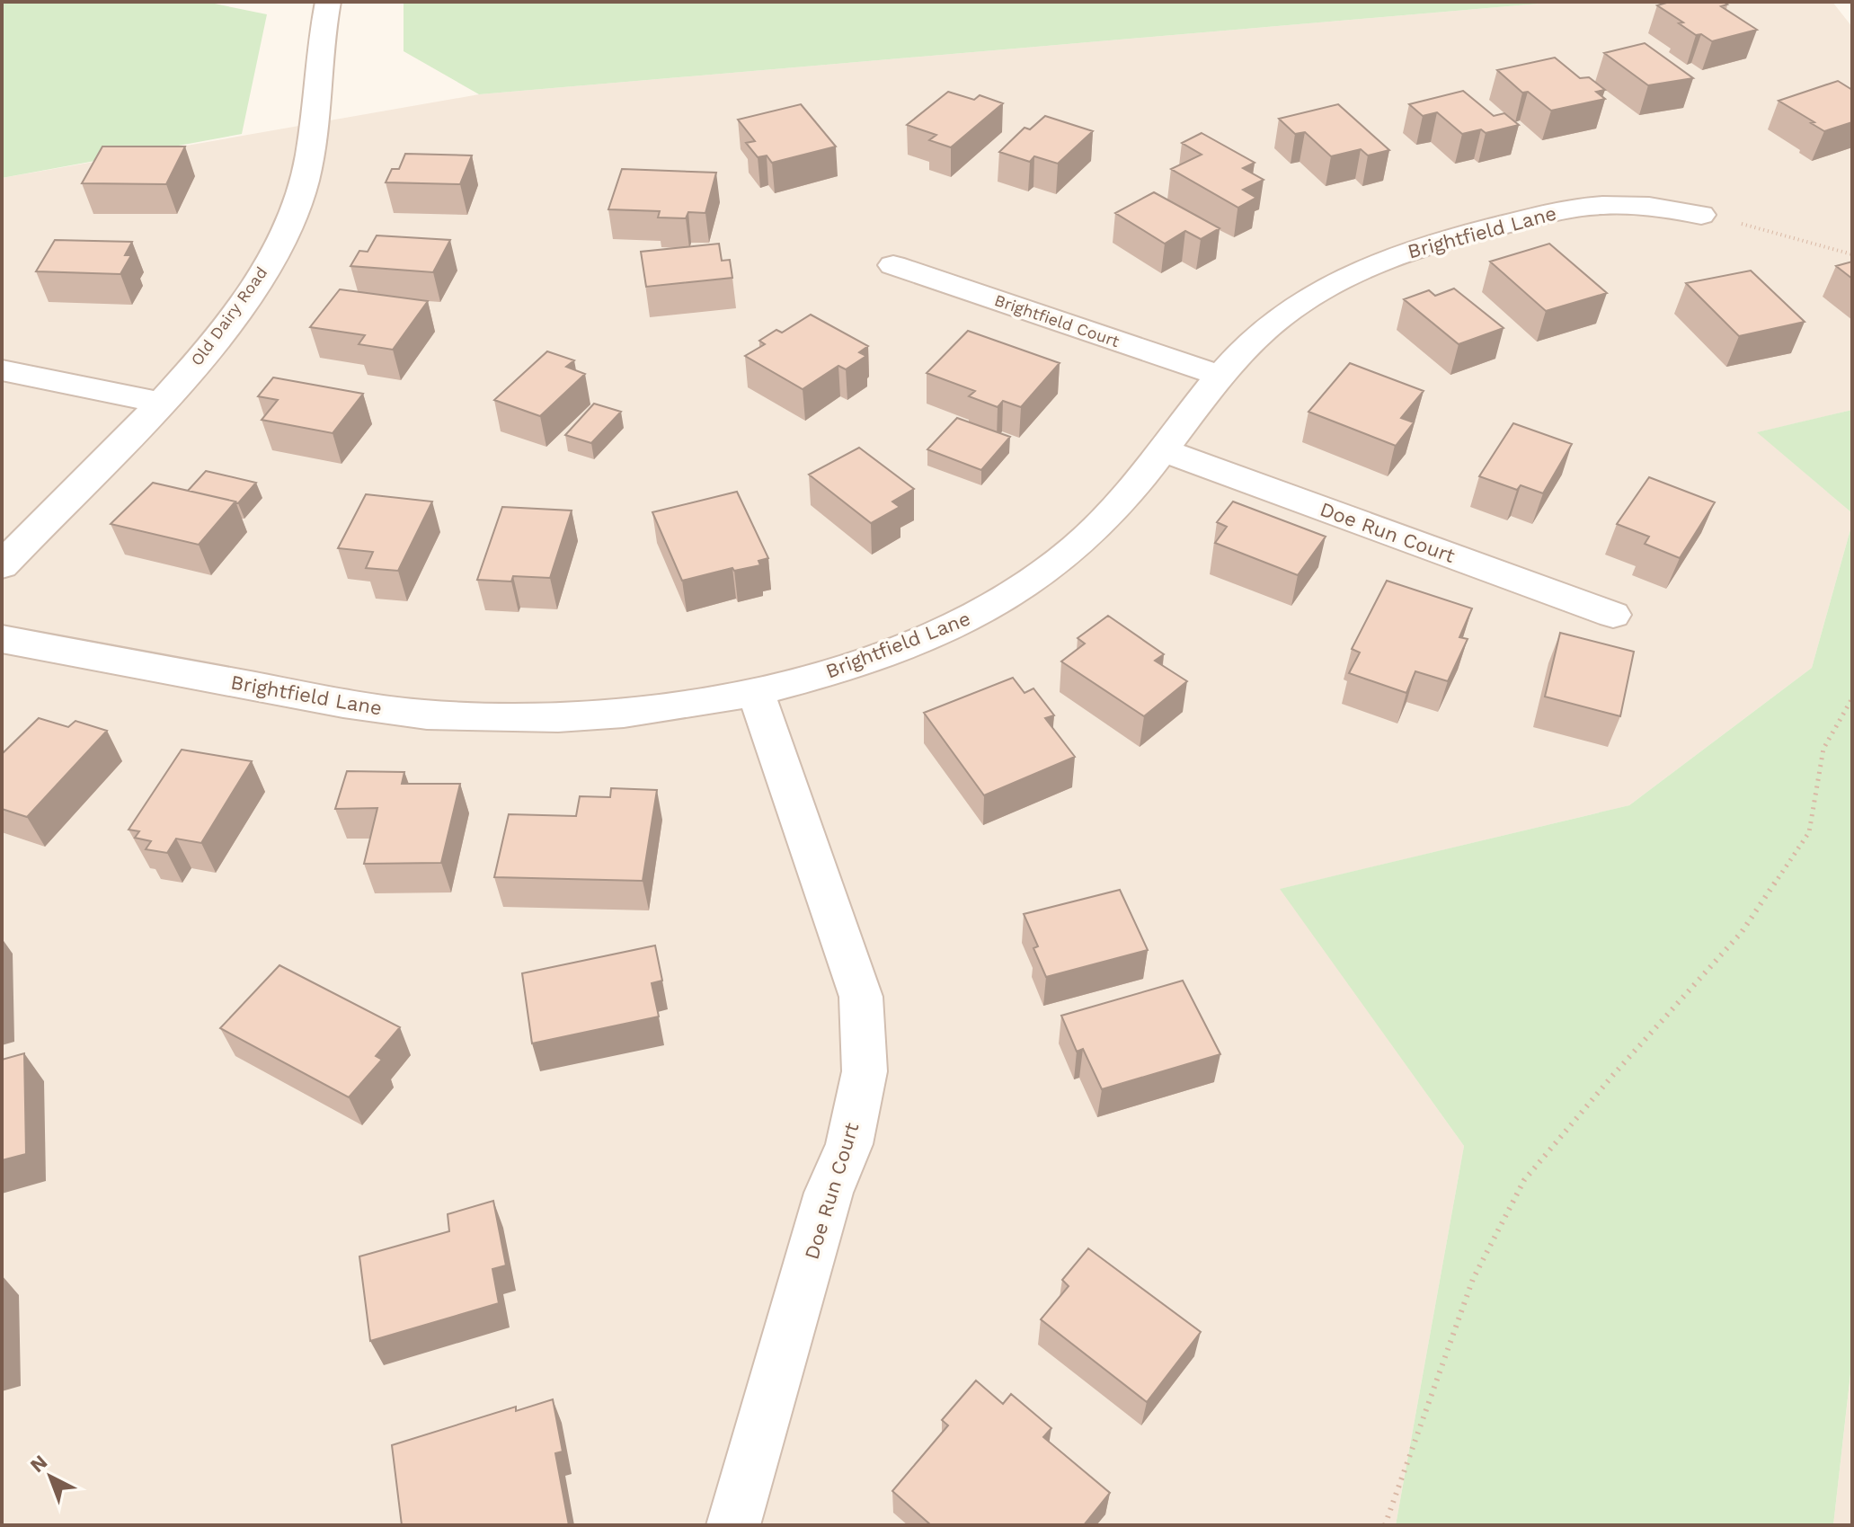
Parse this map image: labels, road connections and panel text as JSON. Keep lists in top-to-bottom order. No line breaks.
{"streets":{"street":["Brightfield Lane","Old Dairy Road","Brightfield Court","Doe Run Court"]},"crossings":[["Brightfield Lane","Brightfield Court"],["Brightfield Lane","Doe Run Court"]],"north":"top left"}
